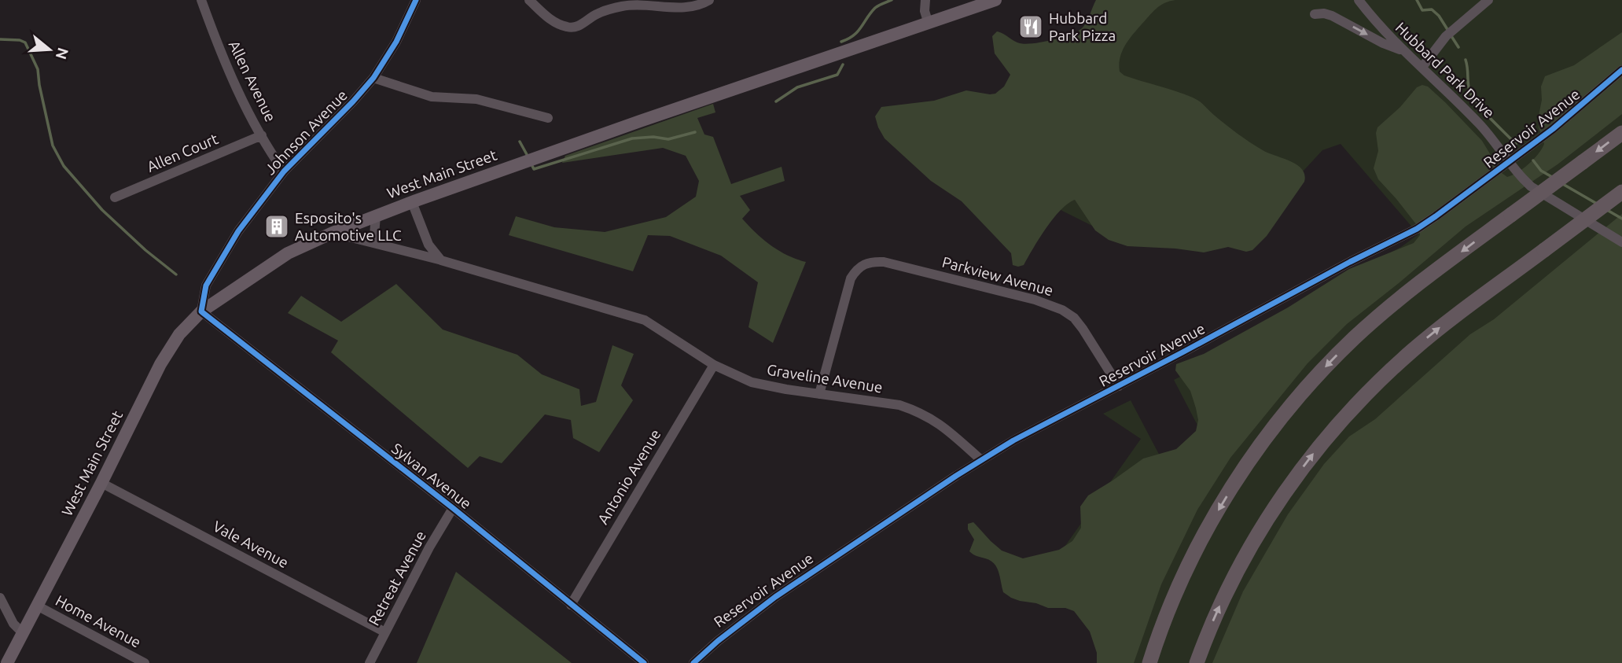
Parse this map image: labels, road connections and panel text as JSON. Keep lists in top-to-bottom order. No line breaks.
{"streets":{"main road":["West Main Street"],"street":["Hubbard Park Drive","Allen Avenue","Reservoir Avenue","Johnson Avenue","Allen Court","Parkview Avenue","Graveline Avenue","Sylvan Avenue","Antonio Avenue","Vale Avenue","Retreat Avenue","Home Avenue"]},"crossings":[["Hubbard Park Drive","Reservoir Avenue"],["Allen Avenue","Johnson Avenue"],["Allen Avenue","Allen Court"],["Reservoir Avenue","Parkview Avenue"],["Reservoir Avenue","Graveline Avenue"],["Johnson Avenue","West Main Street"],["Johnson Avenue","Sylvan Avenue"],["West Main Street","Graveline Avenue"],["West Main Street","Sylvan Avenue"],["West Main Street","Vale Avenue"],["West Main Street","Home Avenue"],["Parkview Avenue","Graveline Avenue"],["Graveline Avenue","Antonio Avenue"],["Sylvan Avenue","Antonio Avenue"],["Sylvan Avenue","Retreat Avenue"],["Vale Avenue","Retreat Avenue"]],"places":{"restaurant":["Hubbard Park Pizza"],"building":["Esposito's Automotive LLC"]},"north":"right"}
